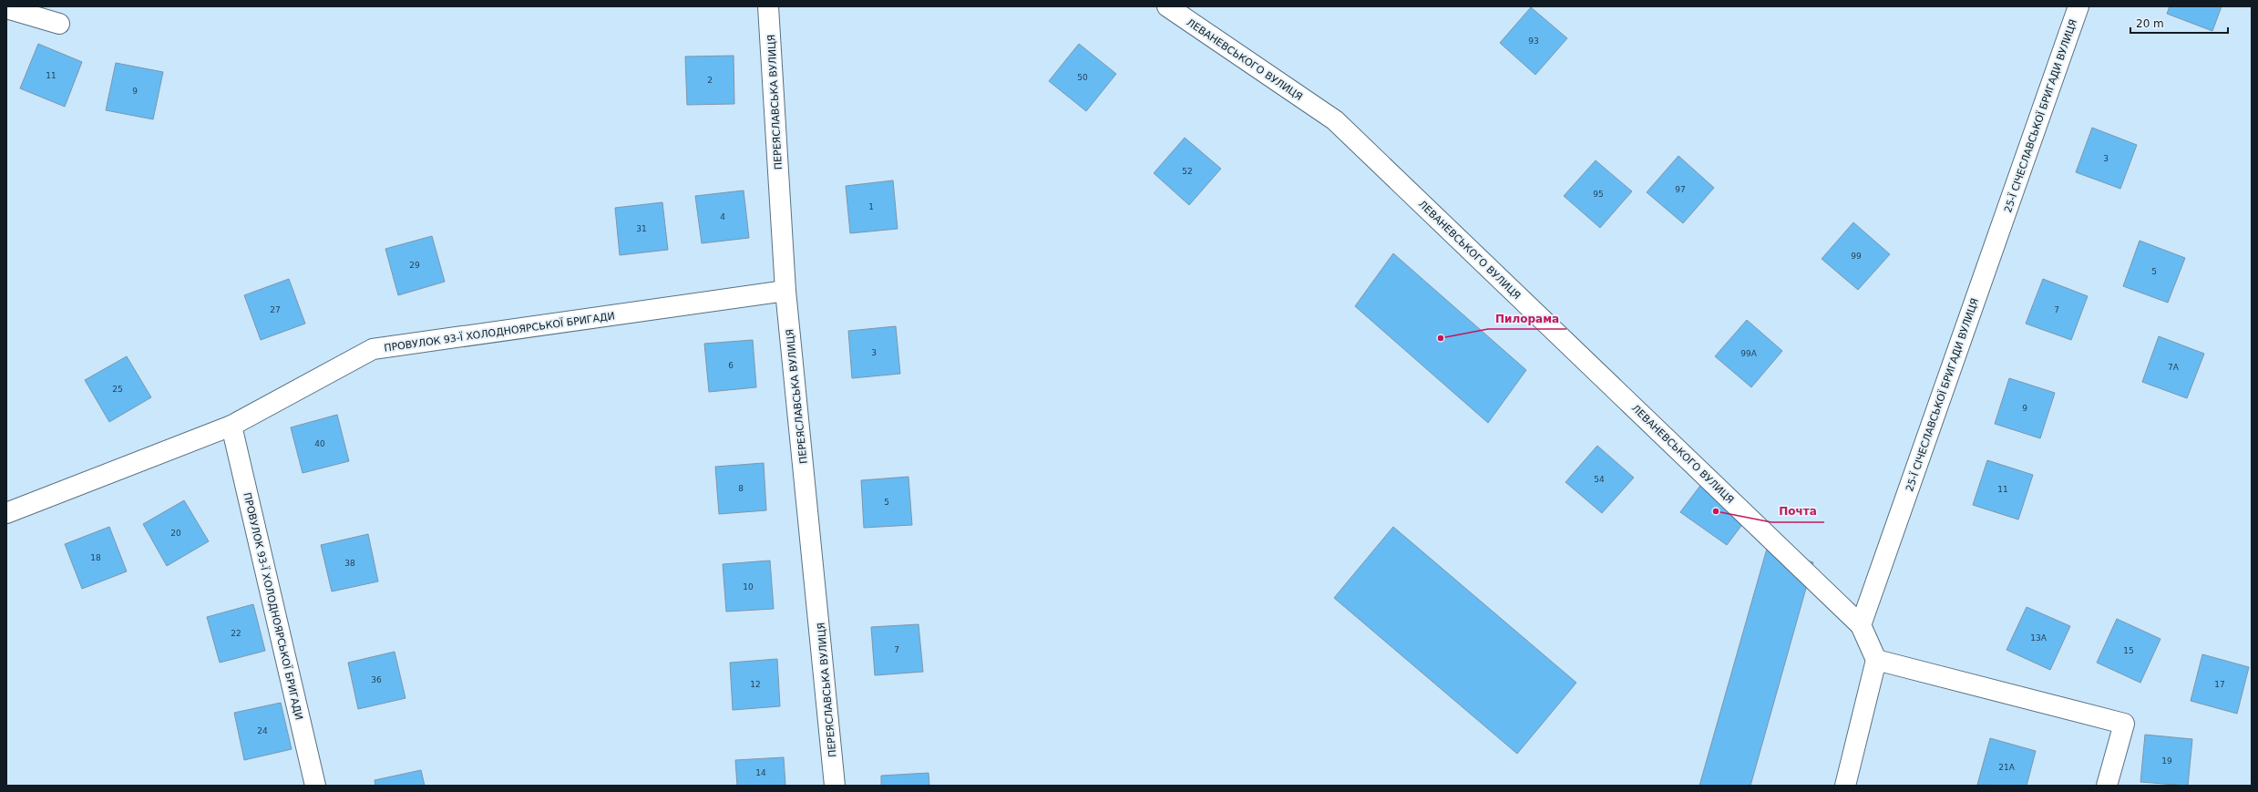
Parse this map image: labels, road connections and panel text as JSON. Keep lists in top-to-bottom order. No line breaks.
{"streets":{"street":["ЛЕВАНЕВСЬКОГО ВУЛИЦЯ","ПЕРЕЯСЛАВСЬКА ВУЛИЦЯ","25-Ї СІЧЕСЛАВСЬКОЇ БРИГАДИ ВУЛИЦЯ","ПРОВУЛОК 93-Ї ХОЛОДНОЯРСЬКОЇ БРИГАДИ"]},"crossings":[["ЛЕВАНЕВСЬКОГО ВУЛИЦЯ","25-Ї СІЧЕСЛАВСЬКОЇ БРИГАДИ ВУЛИЦЯ"],["ПЕРЕЯСЛАВСЬКА ВУЛИЦЯ","ПРОВУЛОК 93-Ї ХОЛОДНОЯРСЬКОЇ БРИГАДИ"]],"places":["Пилорама","Почта"],"house_numbers":["93","11","50","2","9","3","52","97","95","1","4","31","99","29","5","27","7","3","99А","6","7А","25","9","40","54","8","11","5","20","18","38","10","22","13А","7","15","36","12","17","24","19","21А","14"],"scale_bar":"20 m"}
